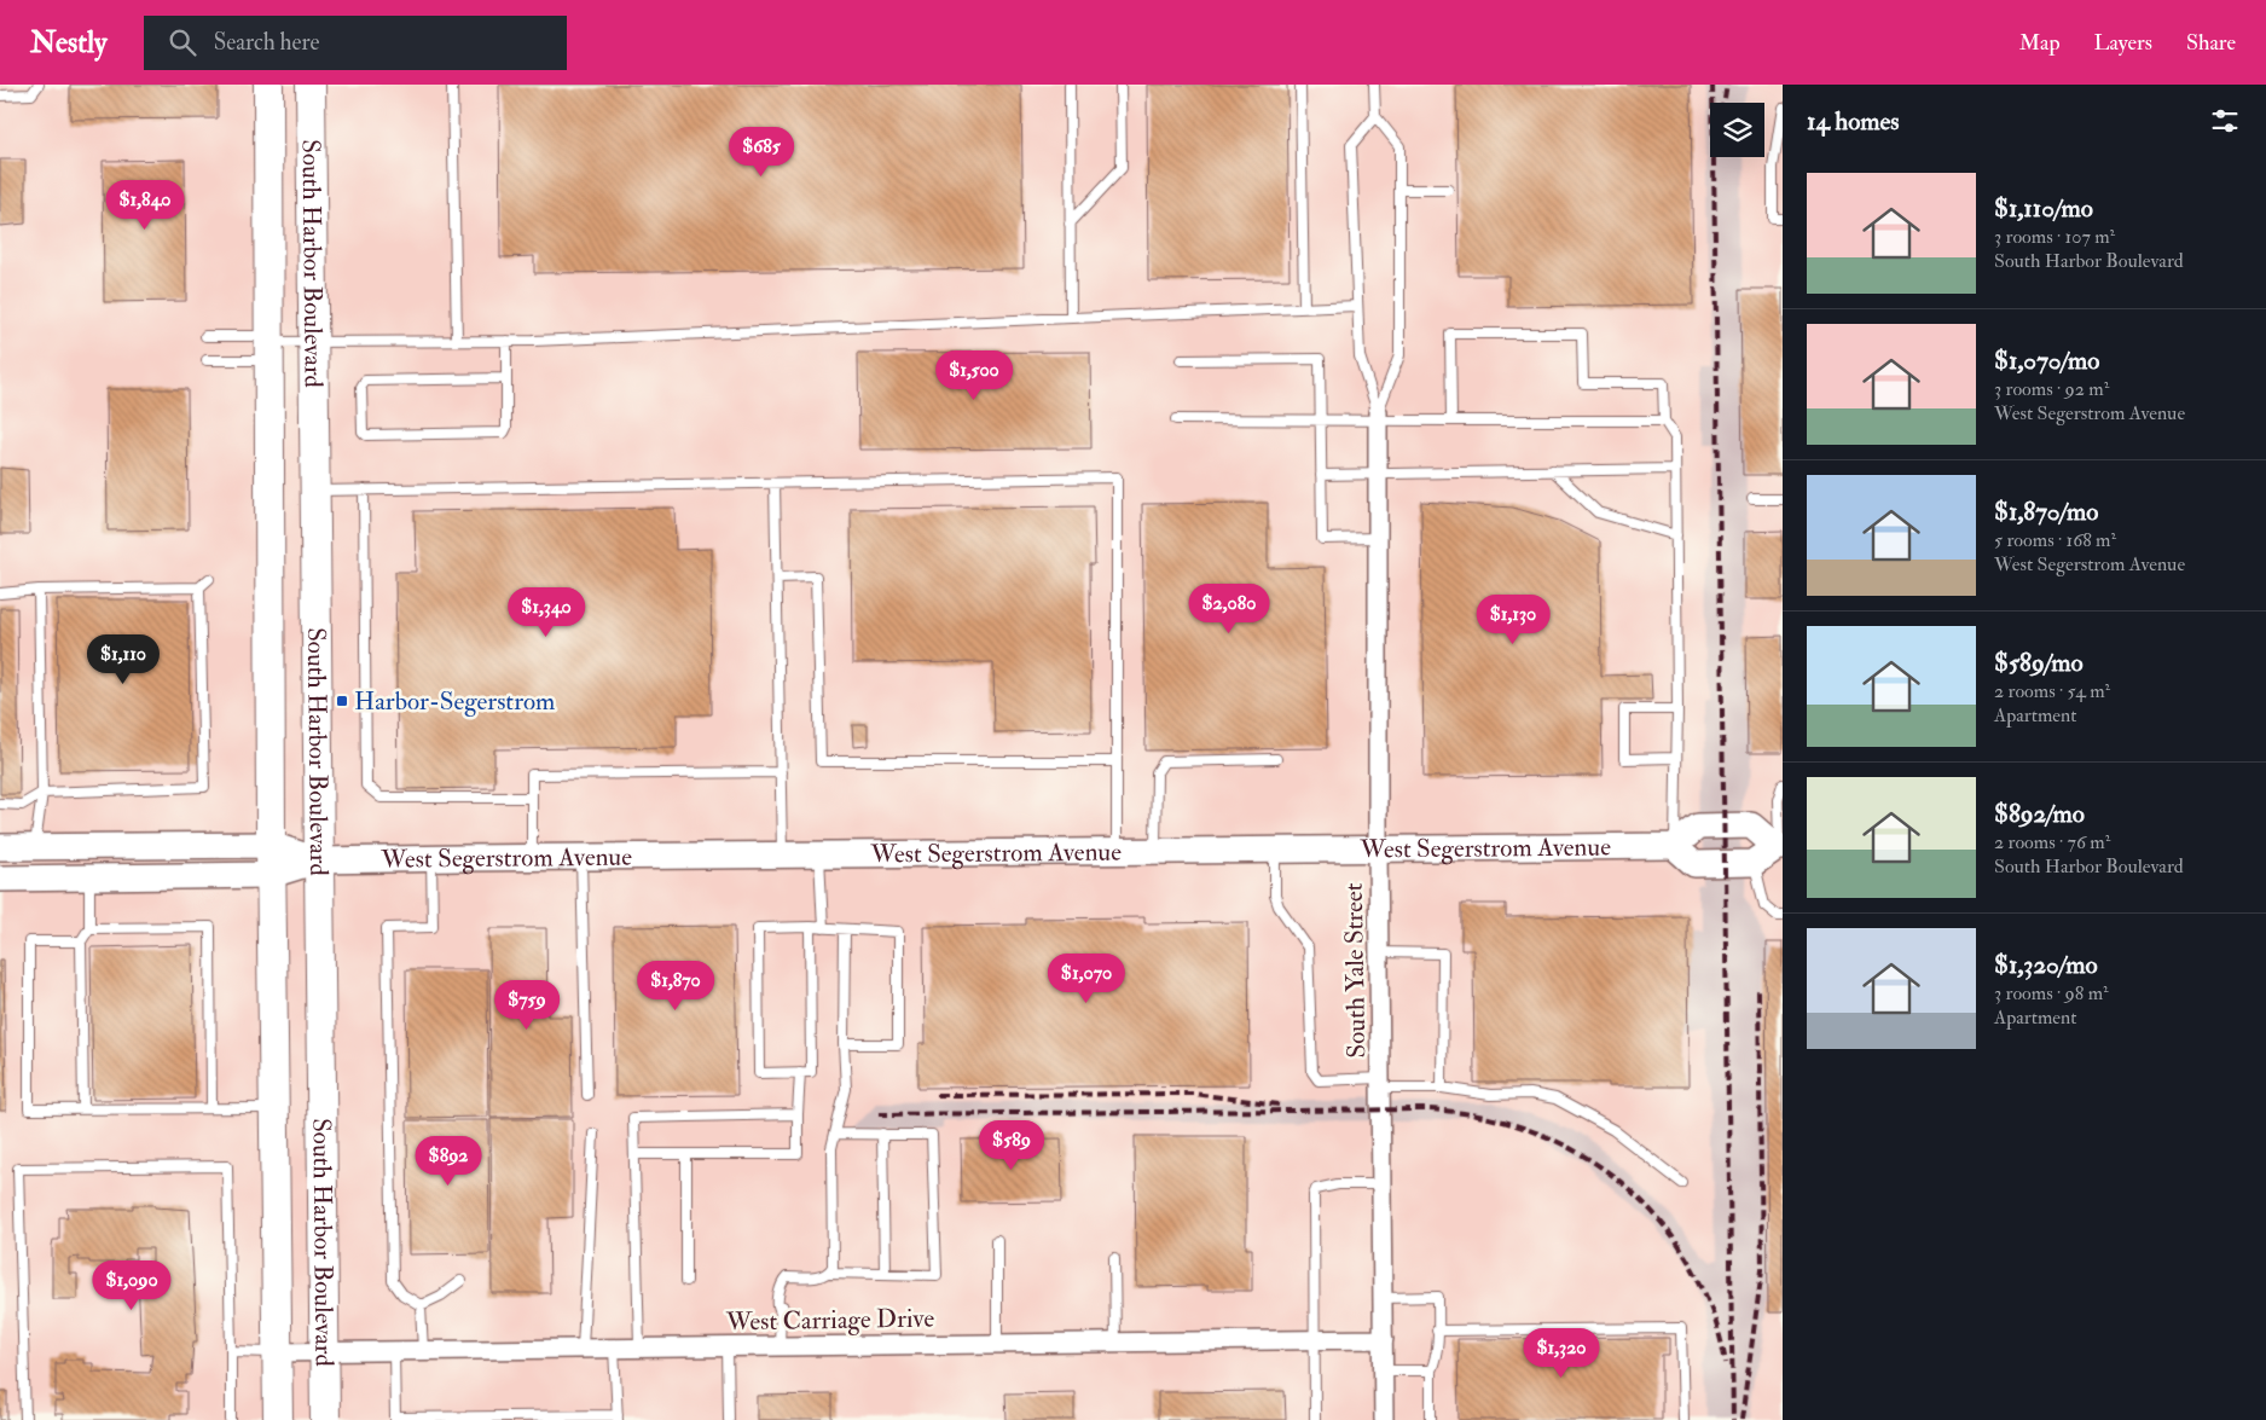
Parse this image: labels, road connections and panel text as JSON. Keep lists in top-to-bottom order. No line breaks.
{"streets":{"main road":["South Harbor Boulevard","West Segerstrom Avenue"],"street":["South Yale Street","West Carriage Drive"]},"crossings":[["South Harbor Boulevard","West Segerstrom Avenue"],["South Harbor Boulevard","West Carriage Drive"],["West Segerstrom Avenue","South Yale Street"],["South Yale Street","West Carriage Drive"]],"places":{"transit":["Harbor-Segerstrom"]},"page":{"header":"Nestly","search":"Search here","nav":["Map","Layers","Share"],"heading":"14 homes","price":["$685","$1,840","$1,500","$2,080","$1,340","$1,130","$1,110","$1,070","$1,870","$759","$589","$892","$1,090","$1,320"],"list":[{"name":"$1,110/mo","note":"3 rooms · 107 m² · South Harbor Boulevard"},{"name":"$1,070/mo","note":"3 rooms · 92 m² · West Segerstrom Avenue"},{"name":"$1,870/mo","note":"5 rooms · 168 m² · West Segerstrom Avenue"},{"name":"$589/mo","note":"2 rooms · 54 m² · Apartment"},{"name":"$892/mo","note":"2 rooms · 76 m² · South Harbor Boulevard"},{"name":"$1,320/mo","note":"3 rooms · 98 m² · Apartment"}]}}
